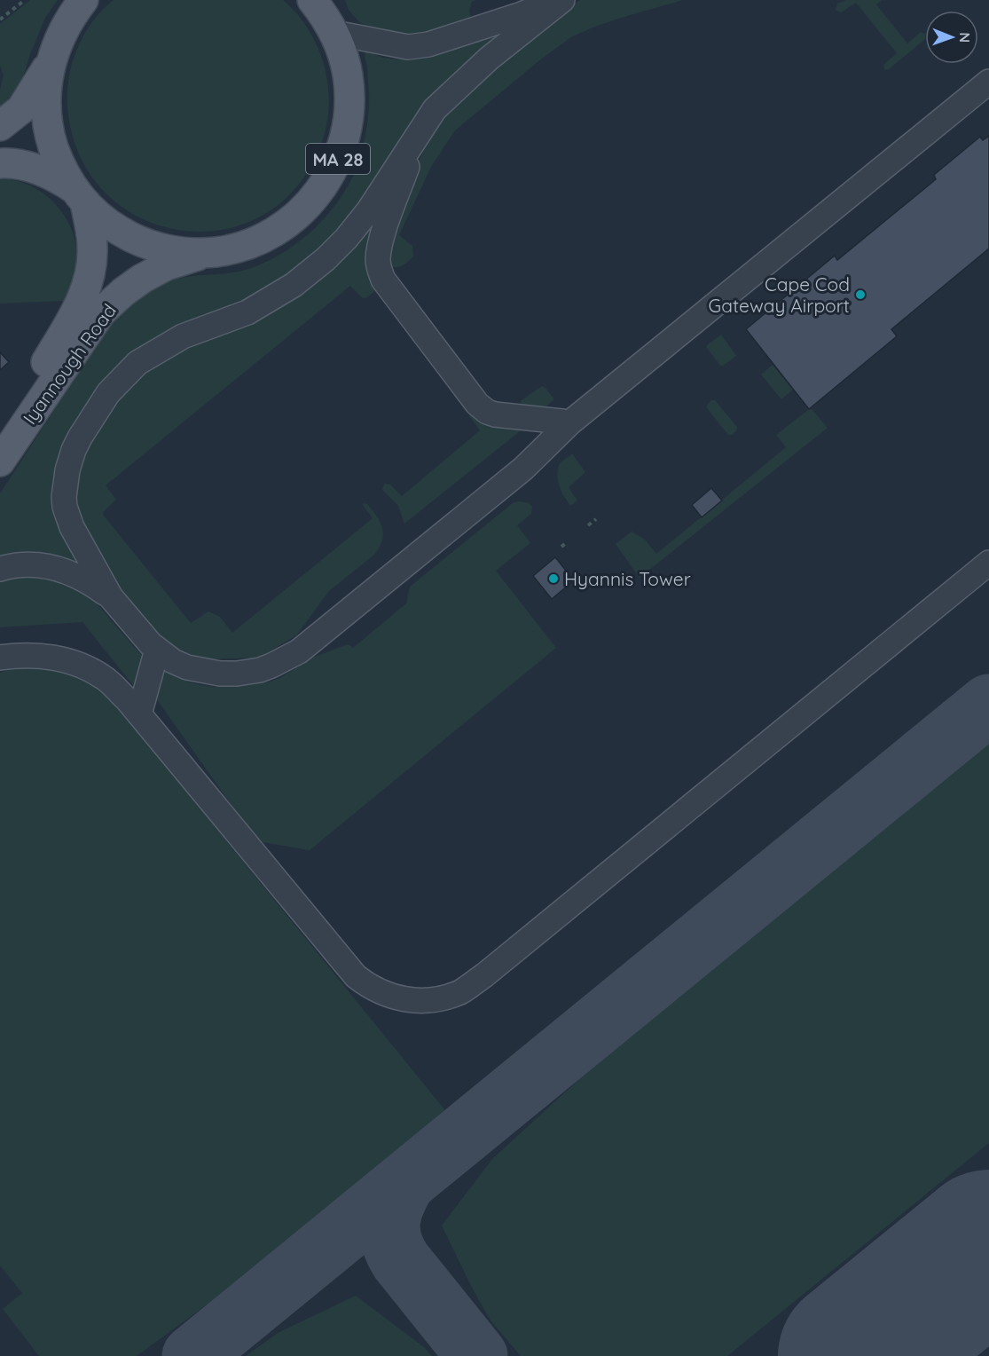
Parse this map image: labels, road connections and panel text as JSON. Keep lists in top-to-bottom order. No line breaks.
{"streets":{"main road":["MA 28","Iyannough Road"]},"crossings":[["MA 28","Iyannough Road"]],"places":["Cape Cod Gateway Airport","Hyannis Tower"],"north":"right"}
